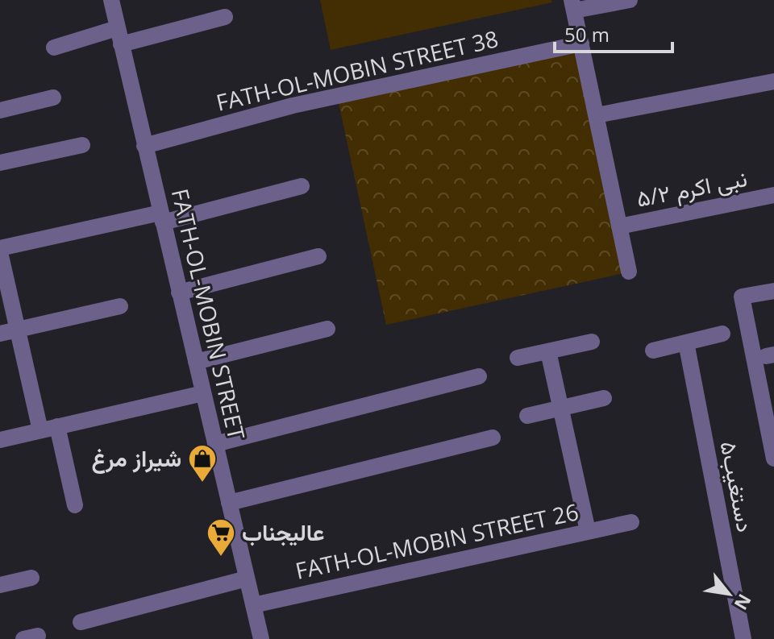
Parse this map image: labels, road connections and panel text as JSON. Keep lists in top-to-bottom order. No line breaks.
{"streets":{"street":["FATH-OL-MOBIN STREET 38","نبی اکرم ۵/۲","FATH-OL-MOBIN STREET","دستغیب۵","FATH-OL-MOBIN STREET 26"]},"crossings":[["FATH-OL-MOBIN STREET 38","FATH-OL-MOBIN STREET"],["FATH-OL-MOBIN STREET","FATH-OL-MOBIN STREET 26"]],"places":{"shop":["شیراز مرغ"],"supermarket":["عالیجناب"]},"scale_bar":"50 m","north":"bottom right"}
